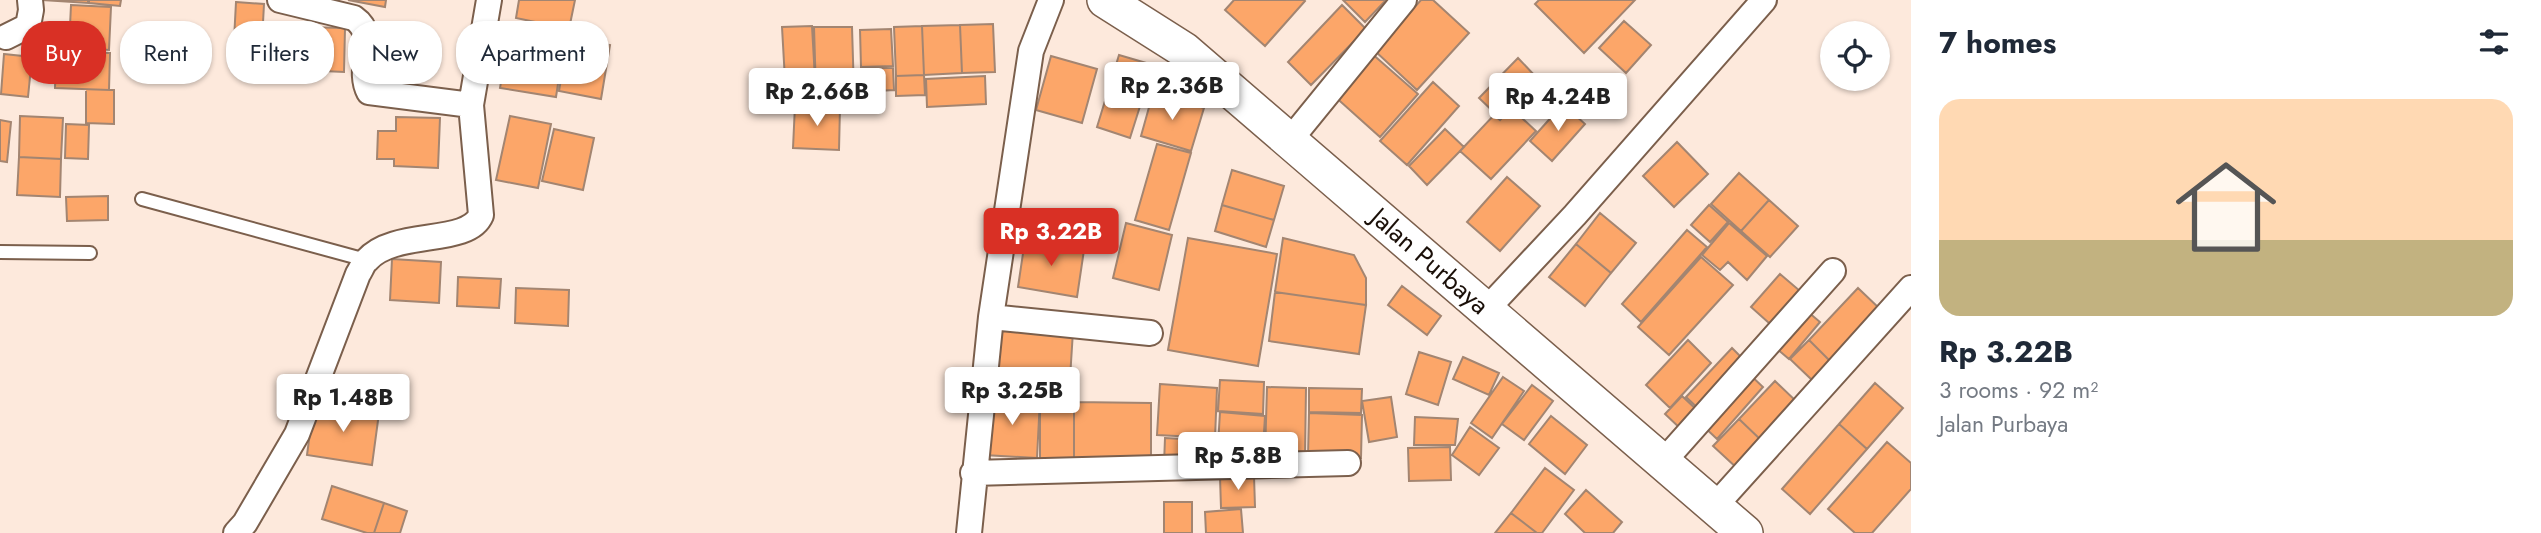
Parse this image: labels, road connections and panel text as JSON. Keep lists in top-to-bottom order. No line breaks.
{"streets":{"main road":["Jalan Purbaya"]},"page":{"heading":"7 homes","chip":["Buy","Rent","Filters","New","Apartment"],"price":["Rp 2.36B","Rp 2.66B","Rp 4.24B","Rp 3.22B","Rp 3.25B","Rp 1.48B","Rp 5.8B"],"list":[{"name":"Rp 3.22B","note":"3 rooms · 92 m² · Jalan Purbaya"}]}}
